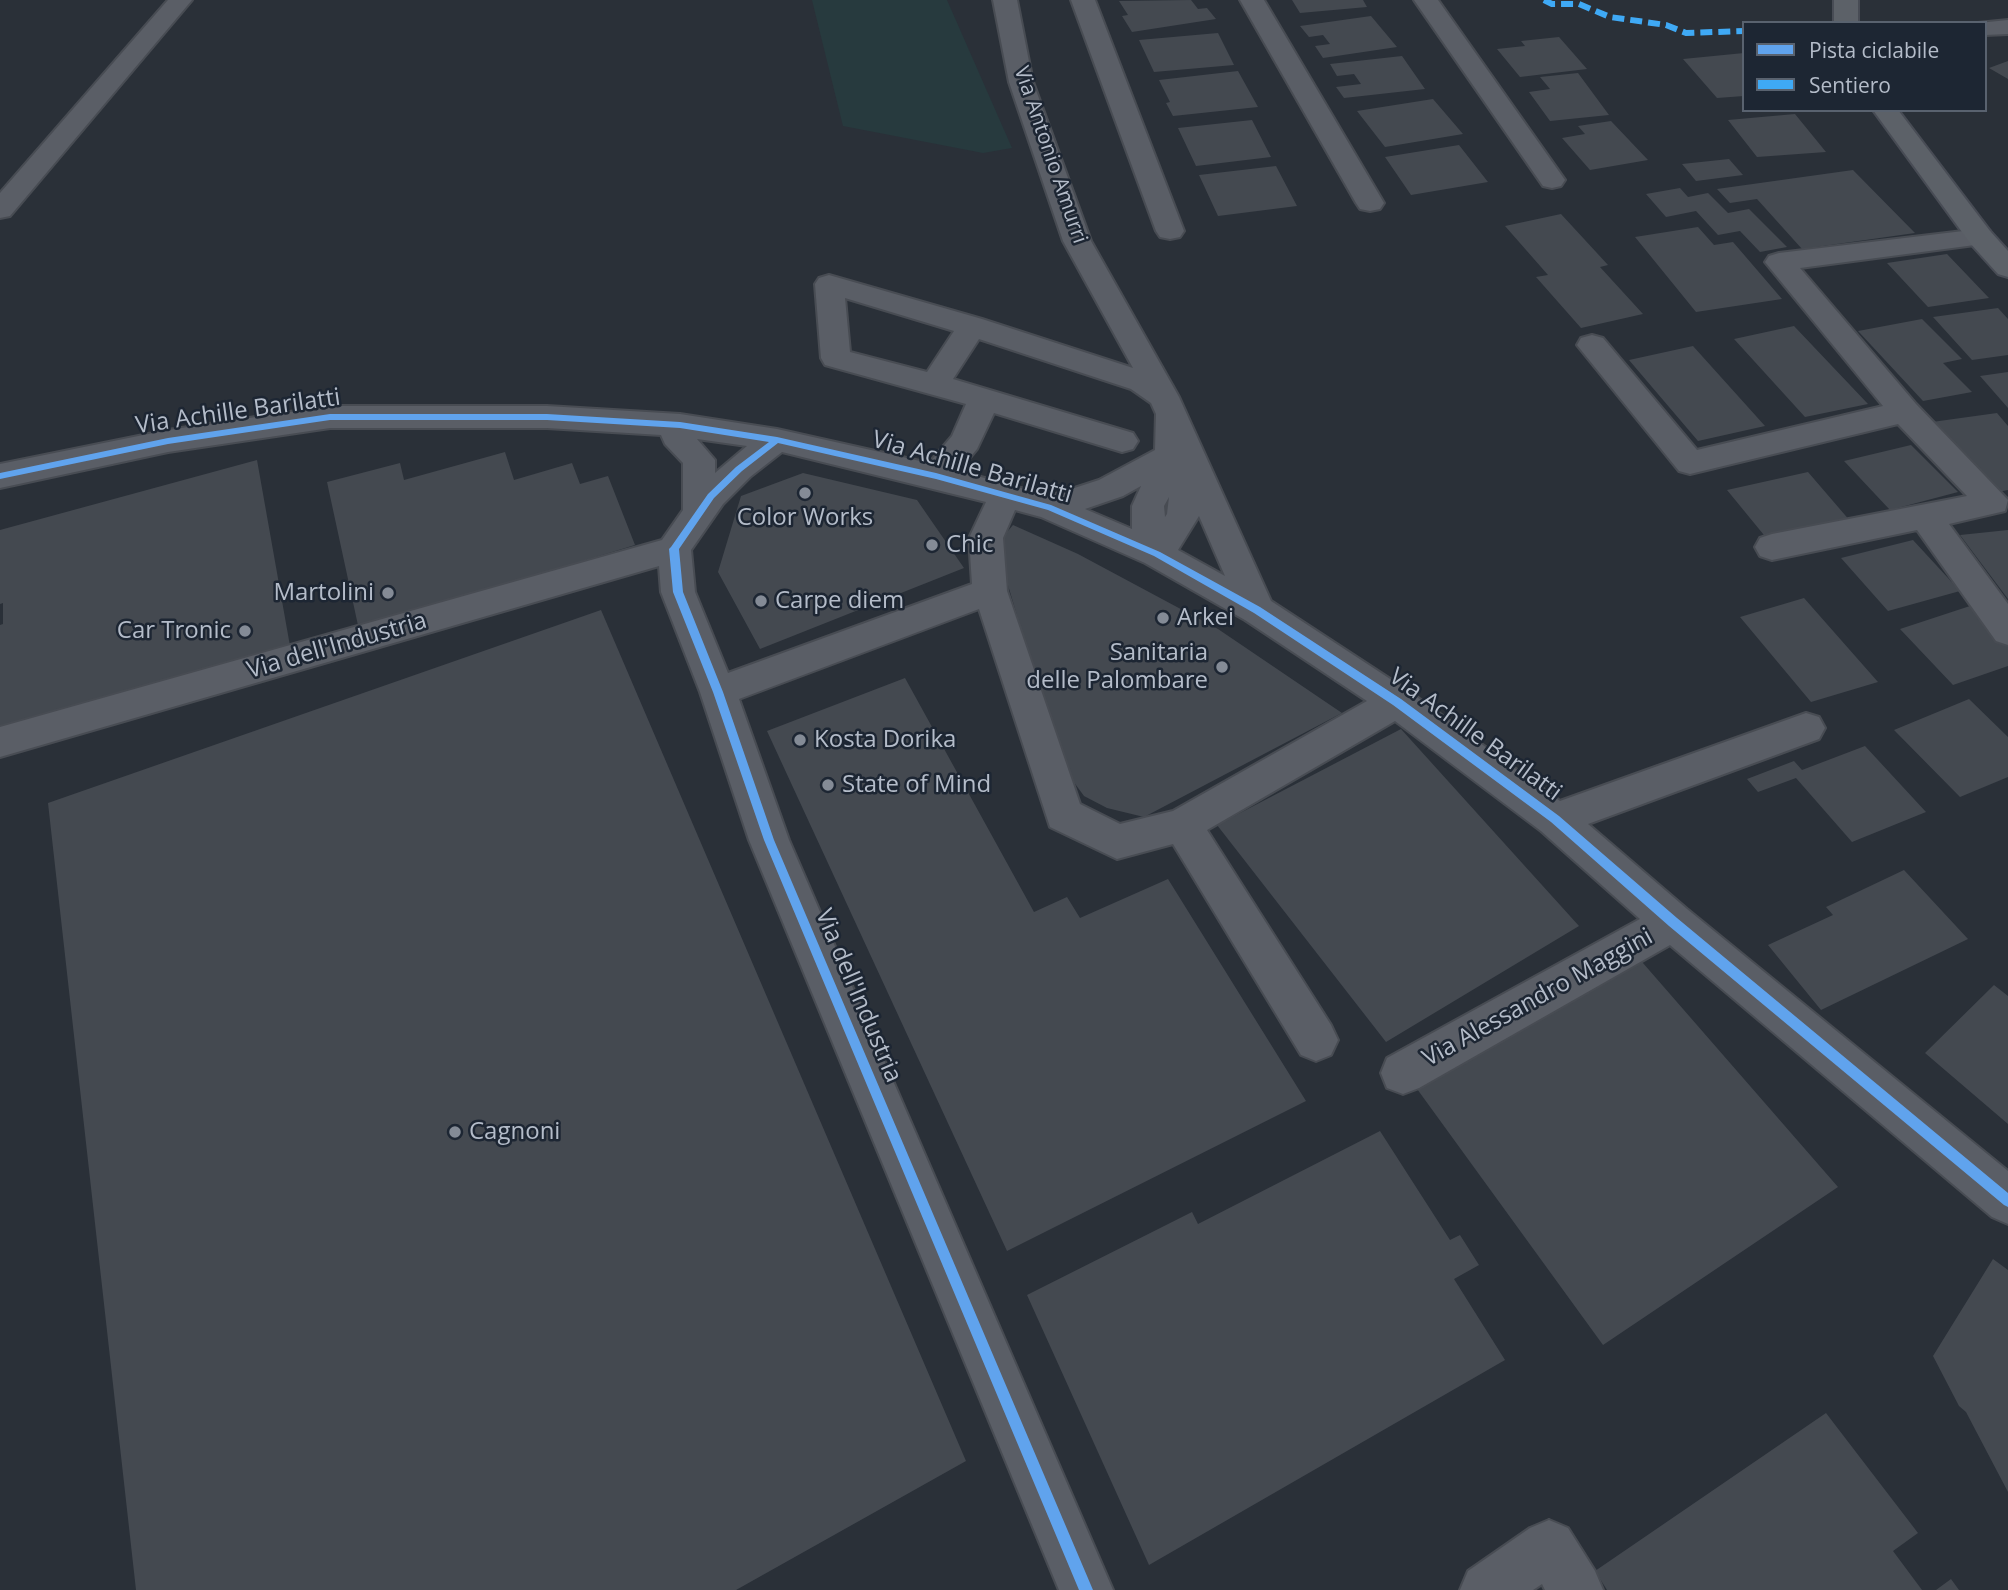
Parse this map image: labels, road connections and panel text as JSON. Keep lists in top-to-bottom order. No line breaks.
{"streets":{"street":["Via Antonio Amurri","Via Achille Barilatti","Via dell'Industria","Via Alessandro Maggini"]},"crossings":[["Via Antonio Amurri","Via Achille Barilatti"],["Via Achille Barilatti","Via Alessandro Maggini"]],"places":["Color Works","Chic","Martolini","Carpe diem","Arkei","Car Tronic","Sanitaria delle Palombare","Kosta Dorika","State of Mind","Cagnoni"],"legend":["Pista ciclabile","Sentiero"]}
